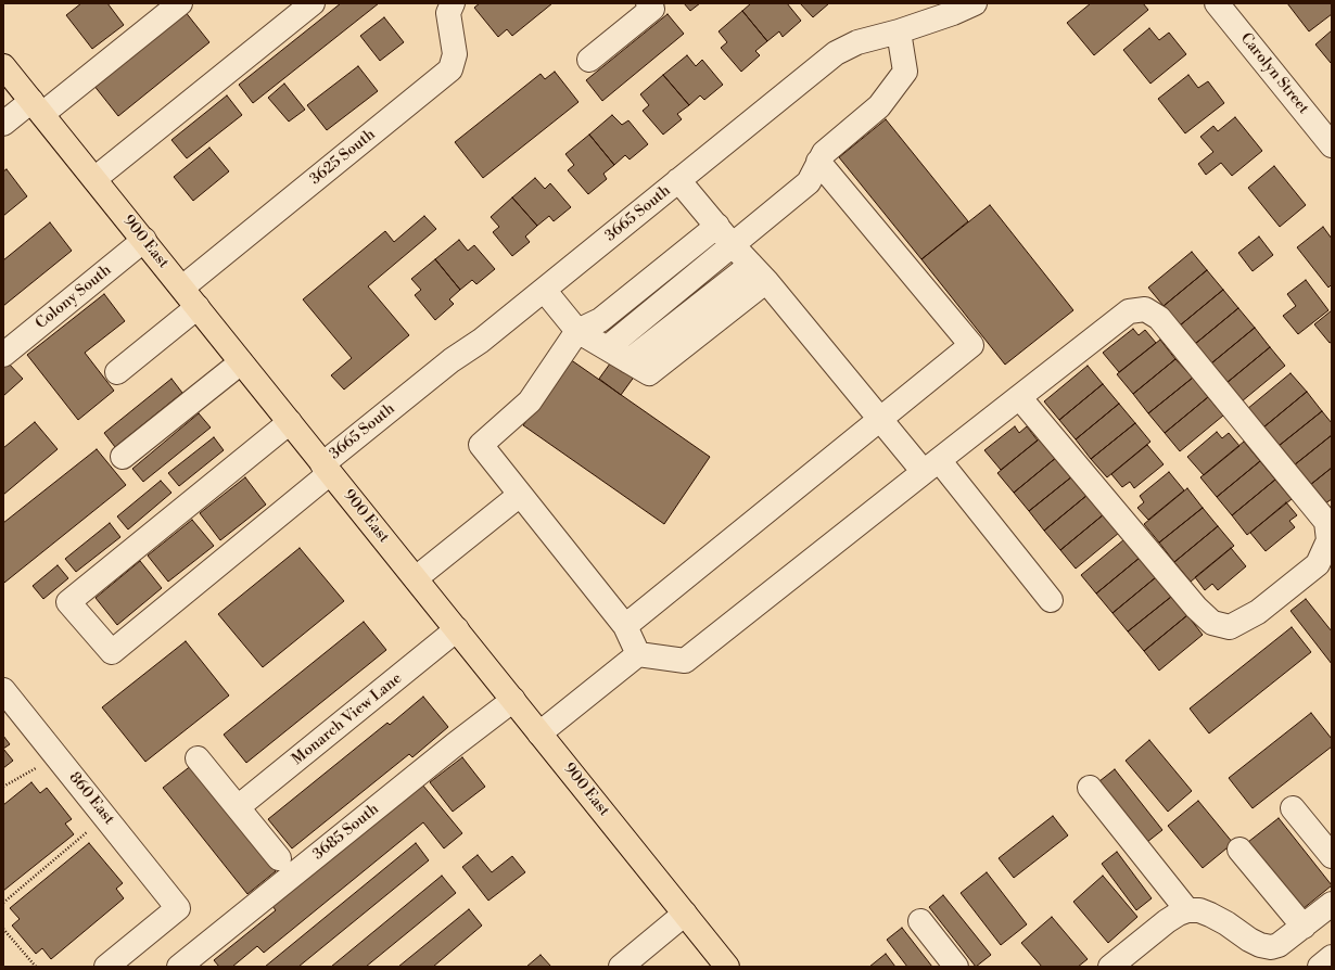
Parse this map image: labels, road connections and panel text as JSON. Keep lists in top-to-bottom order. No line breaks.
{"streets":{"main road":["900 East"],"street":["Carolyn Street","3625 South","3665 South","Colony South","Monarch View Lane","860 East","3685 South"]},"crossings":[["3625 South","900 East"],["3665 South","900 East"],["900 East","Colony South"],["900 East","Monarch View Lane"],["900 East","3685 South"]]}
